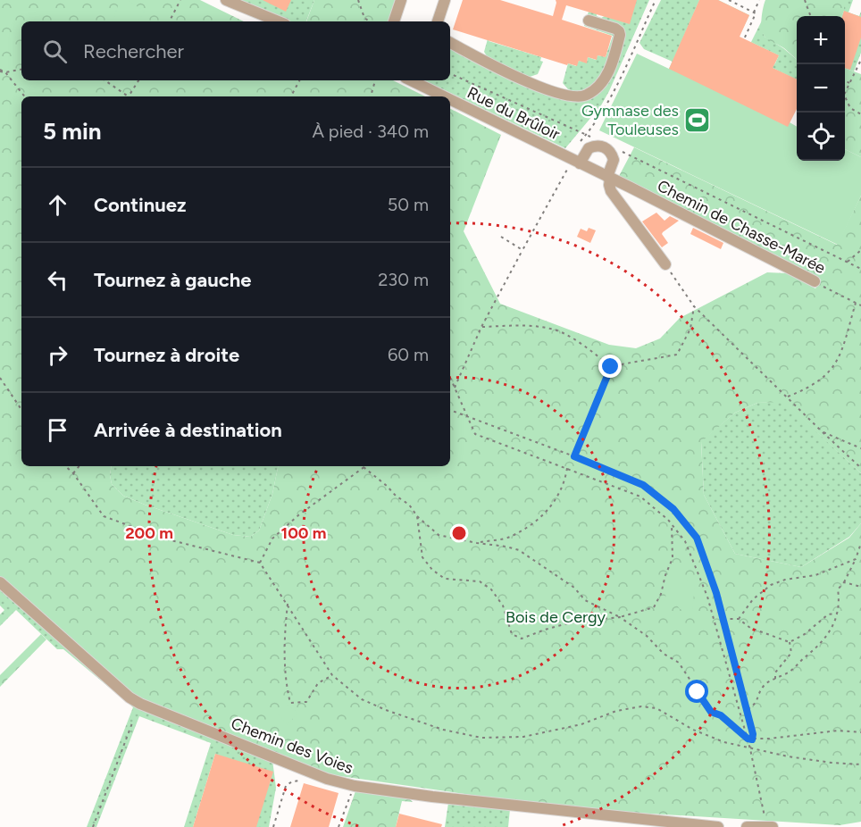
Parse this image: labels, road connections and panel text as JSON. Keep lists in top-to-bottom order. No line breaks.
{"streets":{"street":["Rue du Brûloir","Chemin de Chasse-Marée","Chemin des Voies"]},"crossings":[["Rue du Brûloir","Chemin de Chasse-Marée"]],"parks":["Bois de Cergy"],"places":{"sports":["Gymnase des Touleuses"]},"page":{"map_buttons":["+","−"],"search":"Rechercher","heading":["5 min","À pied · 340 m"],"list":[["Continuez","50 m"],["Tournez à gauche","230 m"],["Tournez à droite","60 m"],"Arrivée à destination"]},"rings":["200 m","100 m"]}
